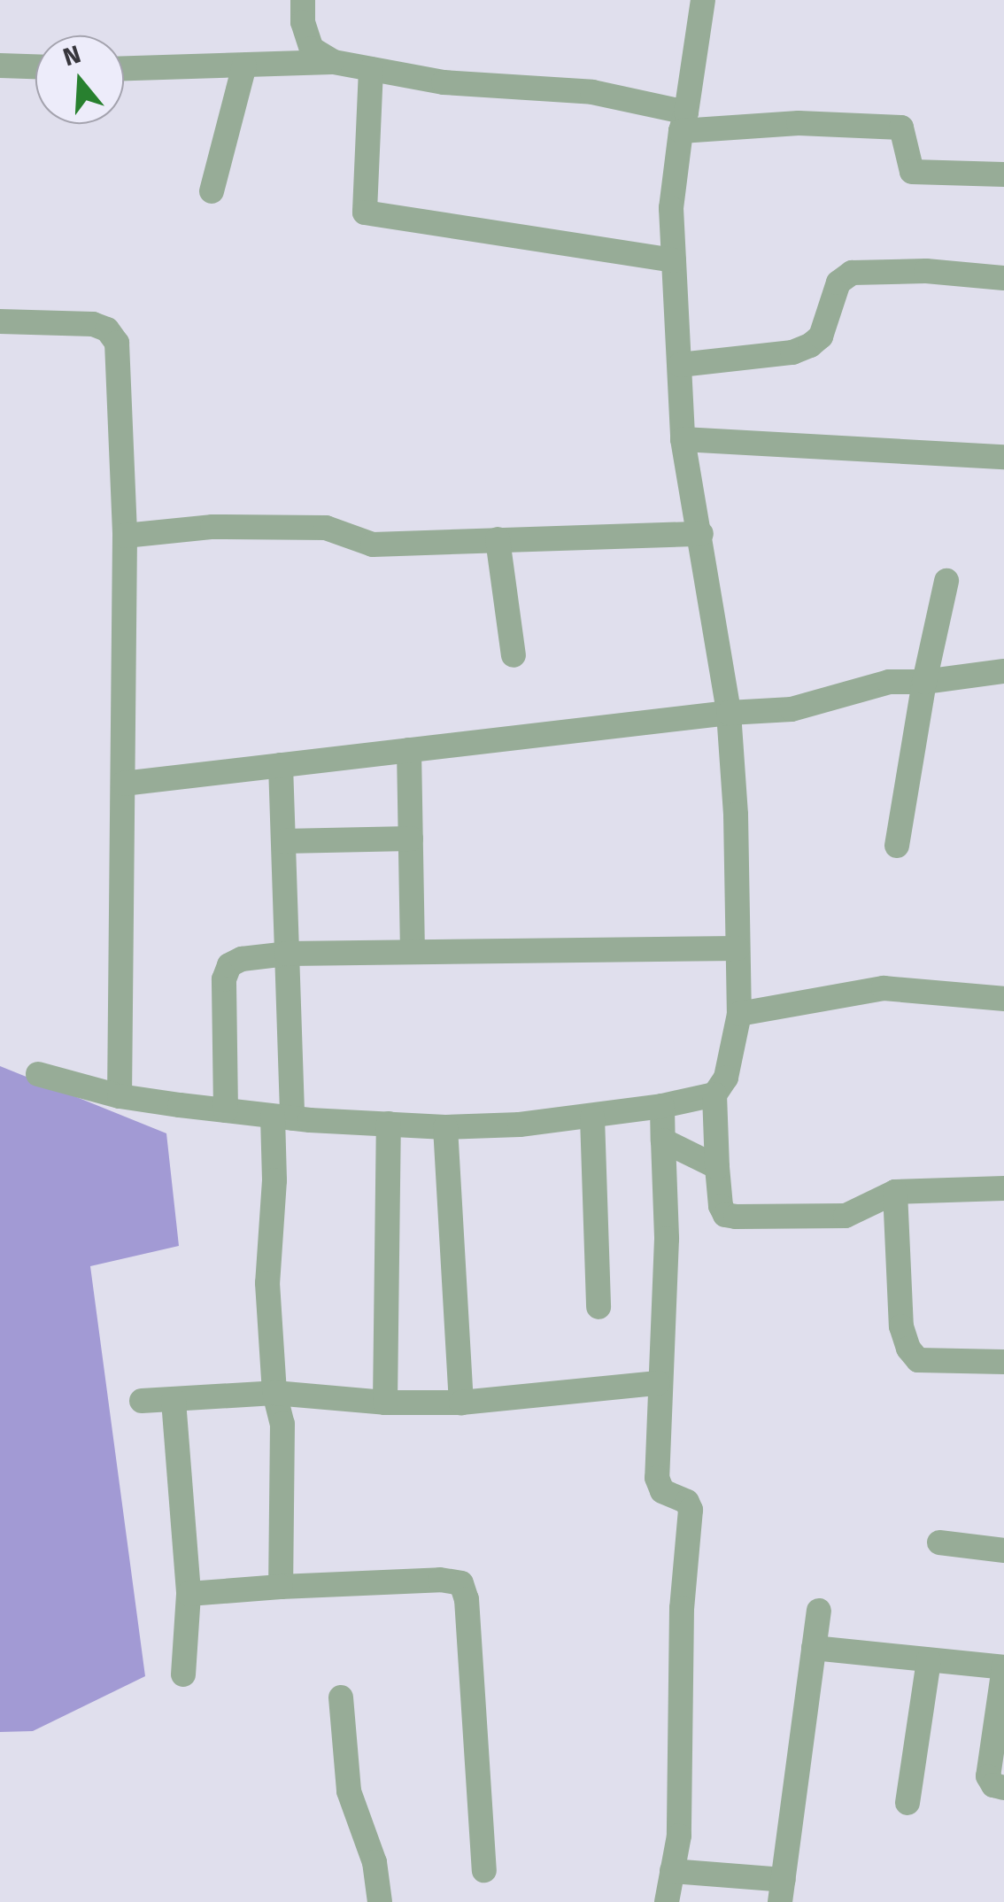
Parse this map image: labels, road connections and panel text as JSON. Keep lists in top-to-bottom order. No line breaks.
{"north":"top"}
